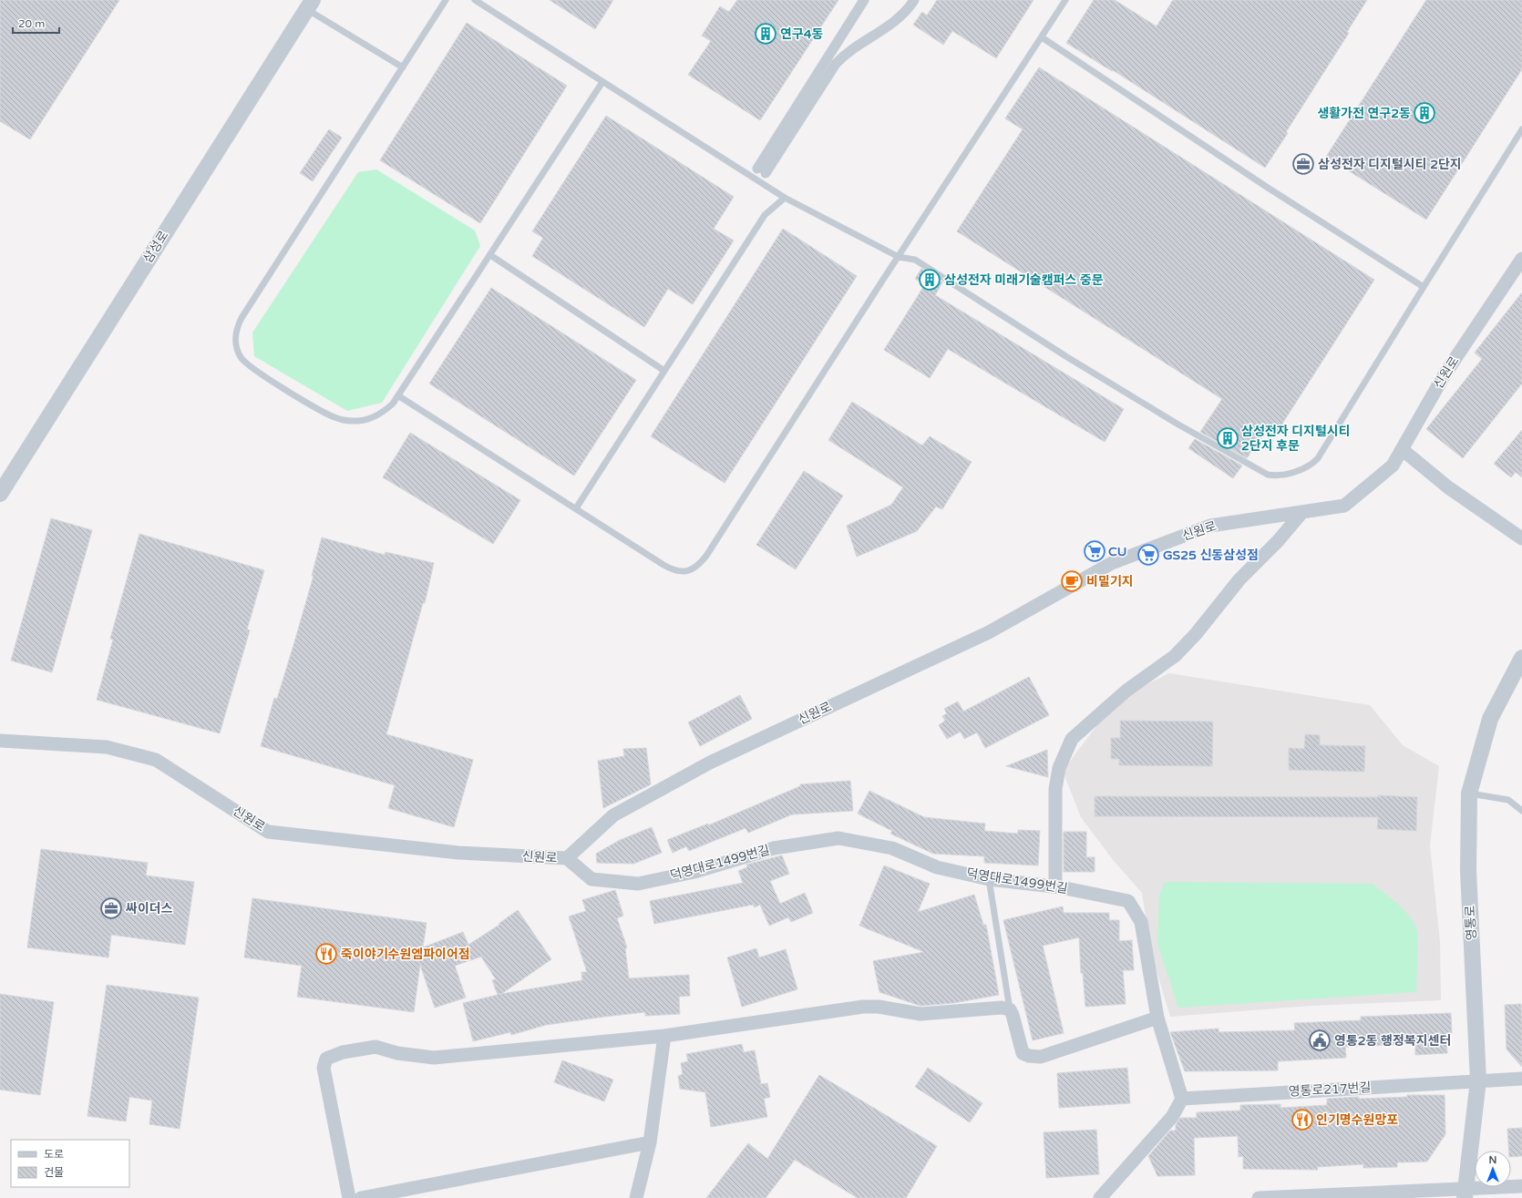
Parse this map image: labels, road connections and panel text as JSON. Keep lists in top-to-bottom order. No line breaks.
{"streets":{"street":["삼성로","신원로","덕영대로1499번길","영통로","영통로217번길"]},"crossings":[["신원로","덕영대로1499번길"],["덕영대로1499번길","영통로217번길"],["영통로","영통로217번길"]],"places":{"building":["연구4동","생활가전 연구2동","삼성전자 미래기술캠퍼스 중문","삼성전자 디지털시티 2단지 후문"],"office":["삼성전자 디지털시티 2단지","싸이더스"],"supermarket":["CU","GS25 신동삼성점"],"cafe":["비밀기지"],"restaurant":["죽이야기수원엠파이어점","인기명수원망포"],"public building":["영통2동 행정복지센터"]},"legend":["도로","건물"],"scale_bar":"20 m","north":"top"}
